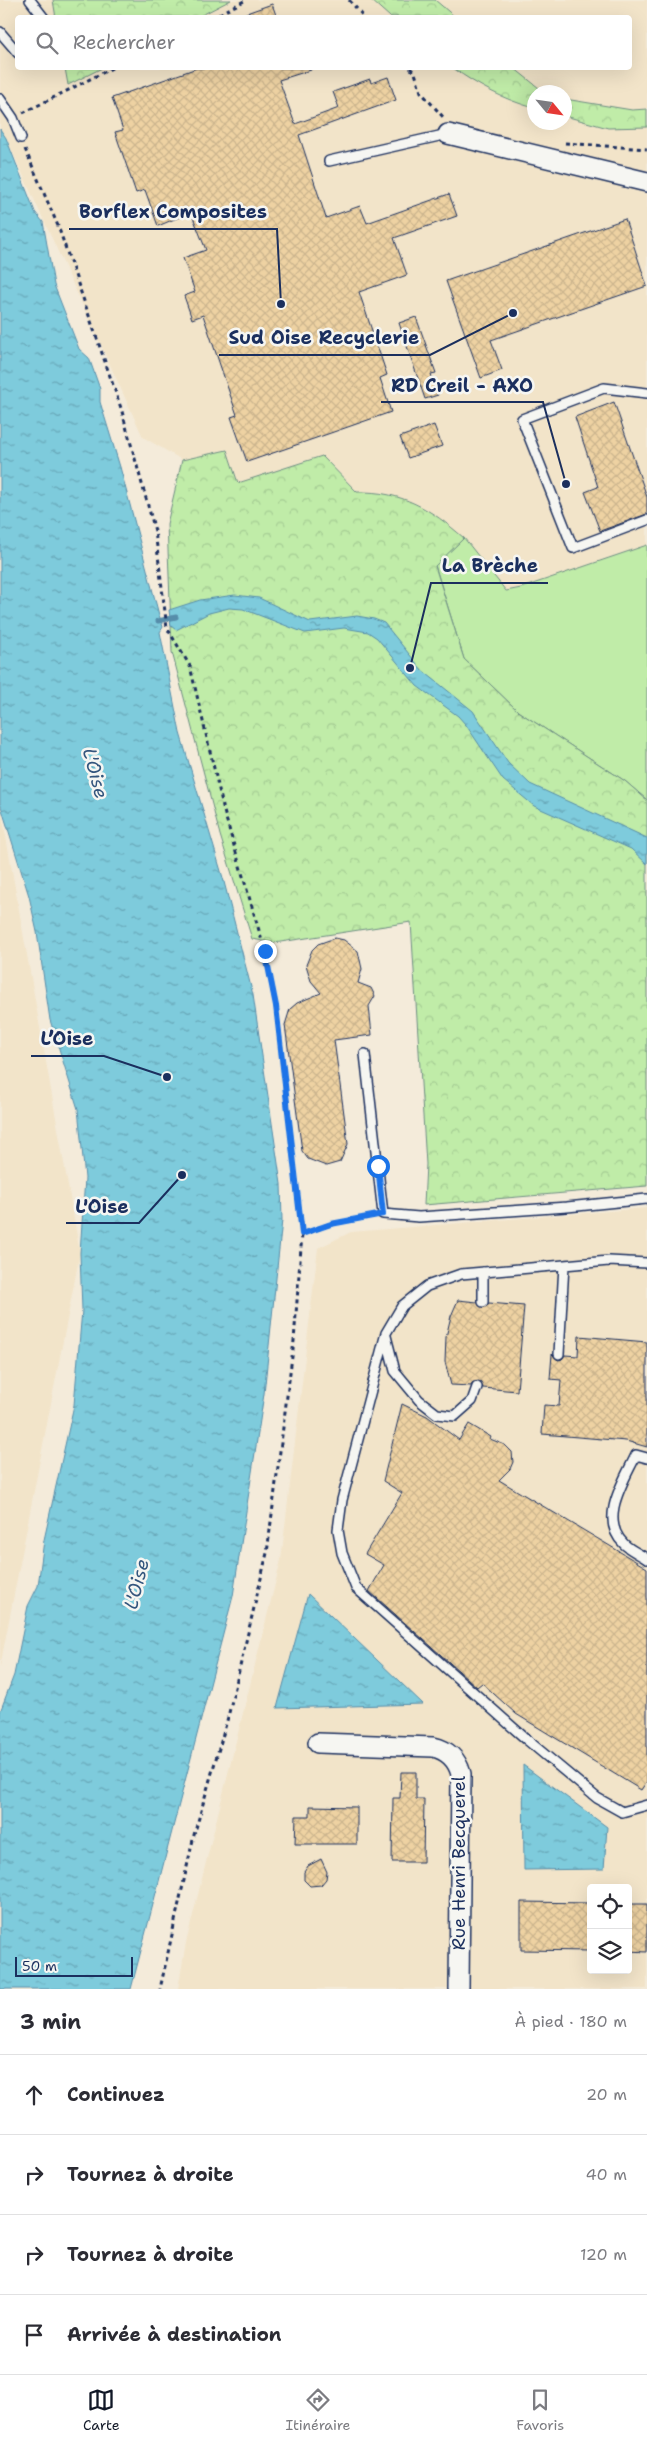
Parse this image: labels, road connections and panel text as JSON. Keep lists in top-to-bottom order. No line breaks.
{"streets":{"street":["Rue Henri Becquerel"]},"water":["L'Oise"],"places":["Borflex Composites","Sud Oise Recyclerie","RD Creil - AXO","La Brèche","L’Oise","L'Oise"],"scale_bar":"50 m","north":"bottom right","page":{"search":"Rechercher","scale":"50 m","heading":["3 min","À pied · 180 m"],"list":[["Continuez","20 m"],["Tournez à droite","40 m"],["Tournez à droite","120 m"],"Arrivée à destination"],"nav":["Carte","Itinéraire","Favoris"]}}
